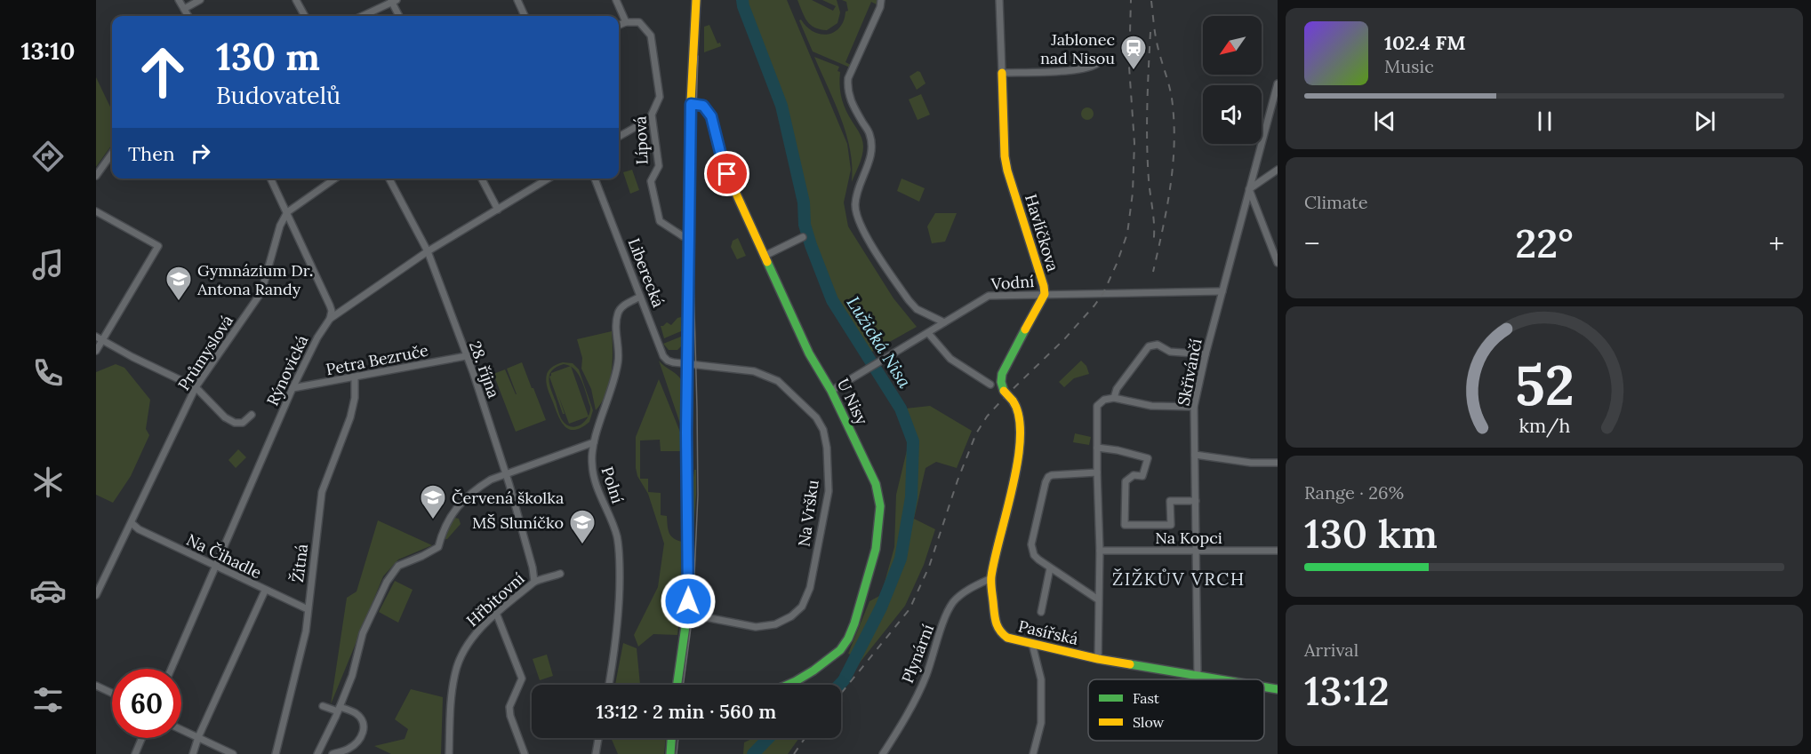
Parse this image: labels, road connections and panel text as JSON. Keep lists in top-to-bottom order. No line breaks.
{"streets":{"street":["Lípová","Havlíčkova","Liberecká","Vodní","Průmyslová","Petra Bezruče","28. října","Rýnovická","Skřivánčí","U Nisy","Polní","Na Vršku","Na Kopci","Na Čihadle","Žitná","Hřbitovní","Pasířská","Plynární"]},"crossings":[["Havlíčkova","Vodní"],["Havlíčkova","Pasířská"],["Liberecká","Polní"],["Liberecká","Na Vršku"],["Vodní","Skřivánčí"],["Vodní","U Nisy"],["Průmyslová","Na Čihadle"],["Petra Bezruče","28. října"],["Petra Bezruče","Rýnovická"],["Petra Bezruče","Žitná"],["28. října","Rýnovická"],["28. října","Hřbitovní"],["Rýnovická","Na Čihadle"],["Skřivánčí","Na Kopci"],["Skřivánčí","Pasířská"],["Na Čihadle","Žitná"],["Pasířská","Plynární"]],"districts":["ŽIŽKŮV VRCH"],"water":["Lužická Nisa"],"places":{"station":["Jablonec nad Nisou"],"school or university":["Gymnázium Dr. Antona Randy","Červená školka","MŠ Sluníčko"]},"legend":["Fast","Slow"],"north":"bottom left","page":{"tabs":"13:10","turn":["130 m","Budovatelů"],"song":["102.4 FM","Music"],"then":"Then","tile":["Climate",["Range · 26%","130 km"],["Arrival","13:12"]],"heat":["−","22°","+"],"limit":"60","trip":"13:12 · 2 min · 560 m","gauge":["52","km/h"]}}
